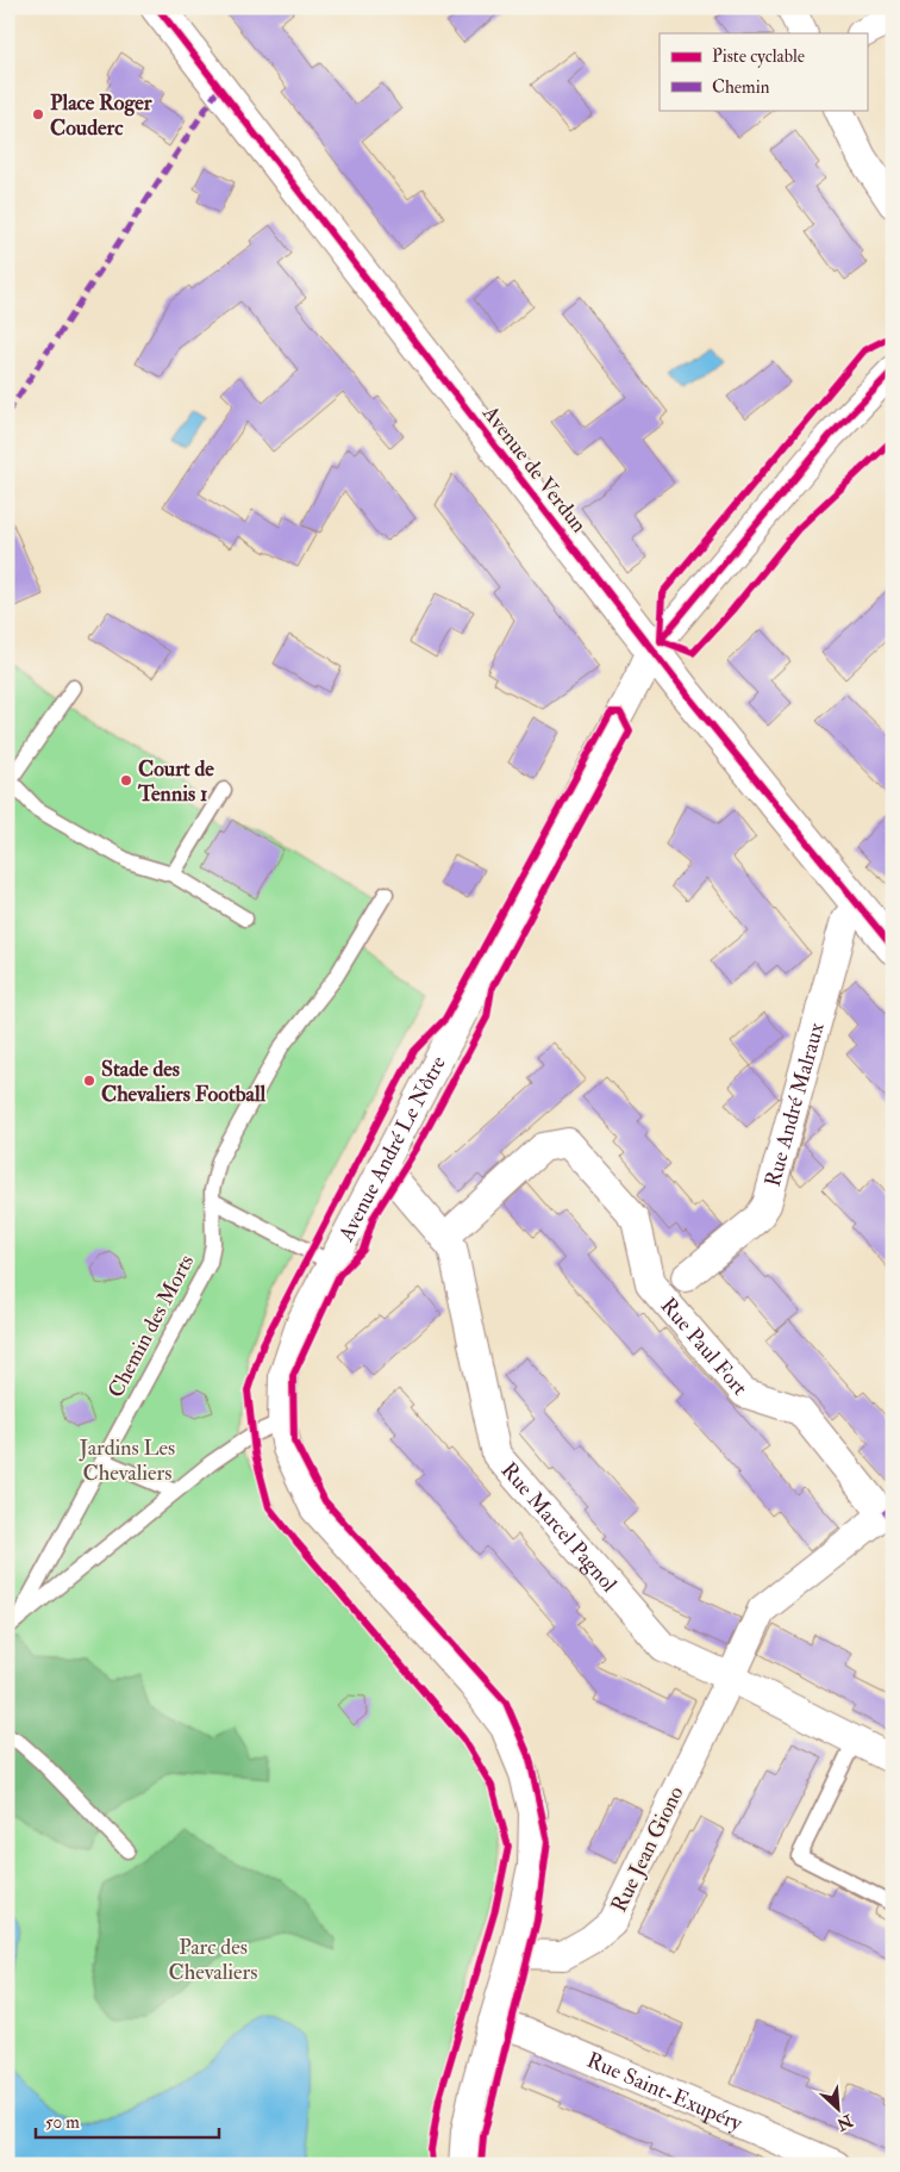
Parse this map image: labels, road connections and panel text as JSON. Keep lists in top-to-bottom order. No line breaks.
{"streets":{"main road":["Avenue de Verdun"],"street":["Rue André Malraux","Avenue André Le Nôtre","Rue Paul Fort","Rue Marcel Pagnol","Rue Jean Giono","Rue Saint-Exupéry"],"lane":["Chemin des Morts"]},"crossings":[["Avenue de Verdun","Rue André Malraux"],["Avenue de Verdun","Avenue André Le Nôtre"],["Avenue André Le Nôtre","Rue Marcel Pagnol"],["Avenue André Le Nôtre","Rue Jean Giono"],["Avenue André Le Nôtre","Rue Saint-Exupéry"],["Rue Paul Fort","Rue Marcel Pagnol"],["Rue Paul Fort","Rue Jean Giono"],["Rue Marcel Pagnol","Rue Jean Giono"]],"parks":["Jardins Les Chevaliers","Parc des Chevaliers"],"places":["Place Roger Couderc","Court de Tennis 1","Stade des Chevaliers Football"],"legend":["Piste cyclable","Chemin"],"scale_bar":"50 m","north":"bottom right"}
